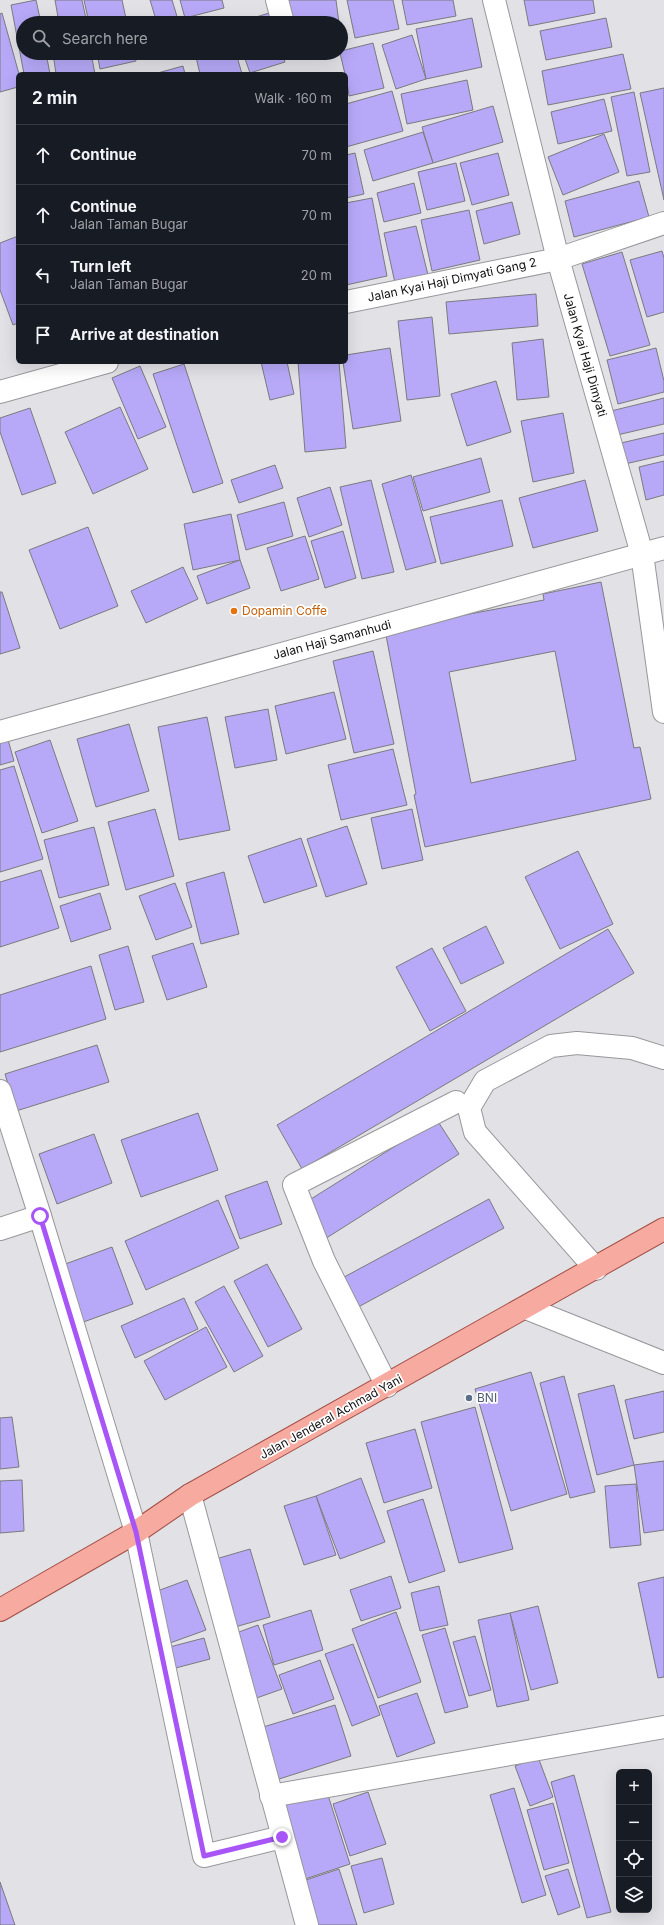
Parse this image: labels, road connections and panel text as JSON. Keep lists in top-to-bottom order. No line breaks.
{"streets":{"main road":["Jalan Jenderal Achmad Yani"],"street":["Jalan Kyai Haji Dimyati Gang 2","Jalan Kyai Haji Dimyati","Jalan Haji Samanhudi"]},"crossings":[["Jalan Kyai Haji Dimyati Gang 2","Jalan Kyai Haji Dimyati"],["Jalan Kyai Haji Dimyati","Jalan Haji Samanhudi"]],"places":["Dopamin Coffe","BNI"],"page":{"search":"Search here","heading":["2 min","Walk · 160 m"],"list":[["Continue","70 m"],["Continue","Jalan Taman Bugar","70 m"],["Turn left","Jalan Taman Bugar","20 m"],"Arrive at destination"],"map_buttons":["+","−"]}}
